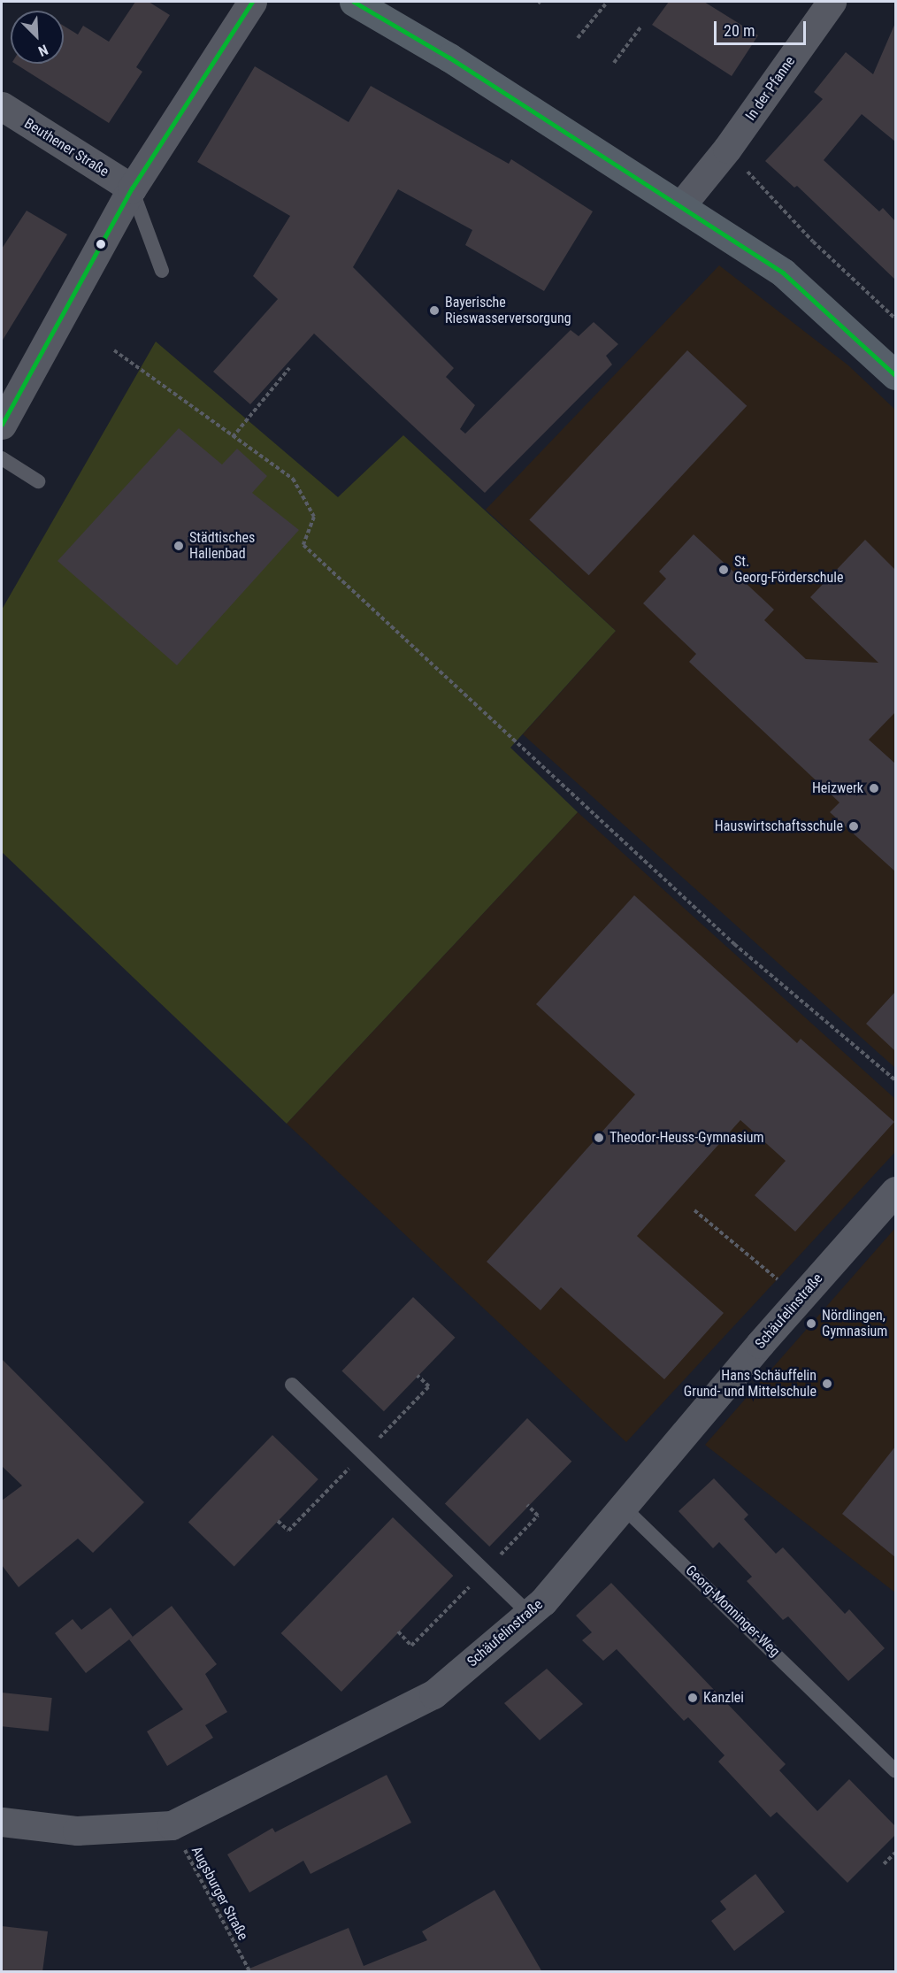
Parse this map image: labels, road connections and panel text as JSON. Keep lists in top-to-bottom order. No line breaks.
{"streets":{"street":["In der Pfanne","Beuthener Straße","Schäufelinstraße"],"lane":["Georg-Monninger-Weg"],"path":["Augsburger Straße"]},"crossings":[["Schäufelinstraße","Georg-Monninger-Weg"],["Schäufelinstraße","Augsburger Straße"]],"places":["Bayerische Rieswasserversorgung","Städtisches Hallenbad","St. Georg-Förderschule","Heizwerk","Hauswirtschaftsschule","Theodor-Heuss-Gymnasium","Nördlingen, Gymnasium","Hans Schäuffelin Grund- und Mittelschule","Kanzlei"],"scale_bar":"20 m","north":"bottom right"}
